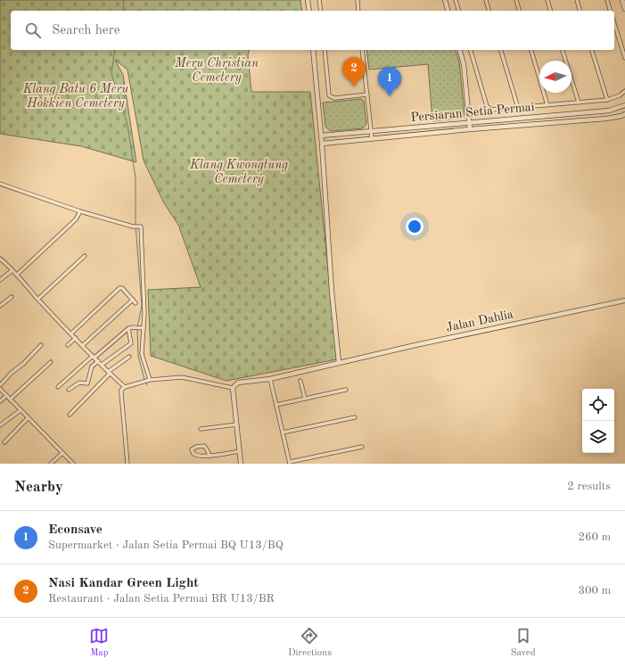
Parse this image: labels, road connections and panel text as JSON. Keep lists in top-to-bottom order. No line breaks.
{"streets":{"street":["Persiaran Setia Permai","Jalan Dahlia"]},"parks":["Meru Christian Cemetery","Klang Batu 6 Meru Hokkien Cemetery","Klang Kwongtung Cemetery"],"north":"left","page":{"search":"Search here","pins":["2","1"],"heading":["Nearby","2 results"],"list":[{"mark":"1","name":"Econsave","note":"Supermarket · Jalan Setia Permai BQ U13/BQ","value":"260 m"},{"mark":"2","name":"Nasi Kandar Green Light","note":"Restaurant · Jalan Setia Permai BR U13/BR","value":"300 m"}],"nav":["Map","Directions","Saved"]}}
